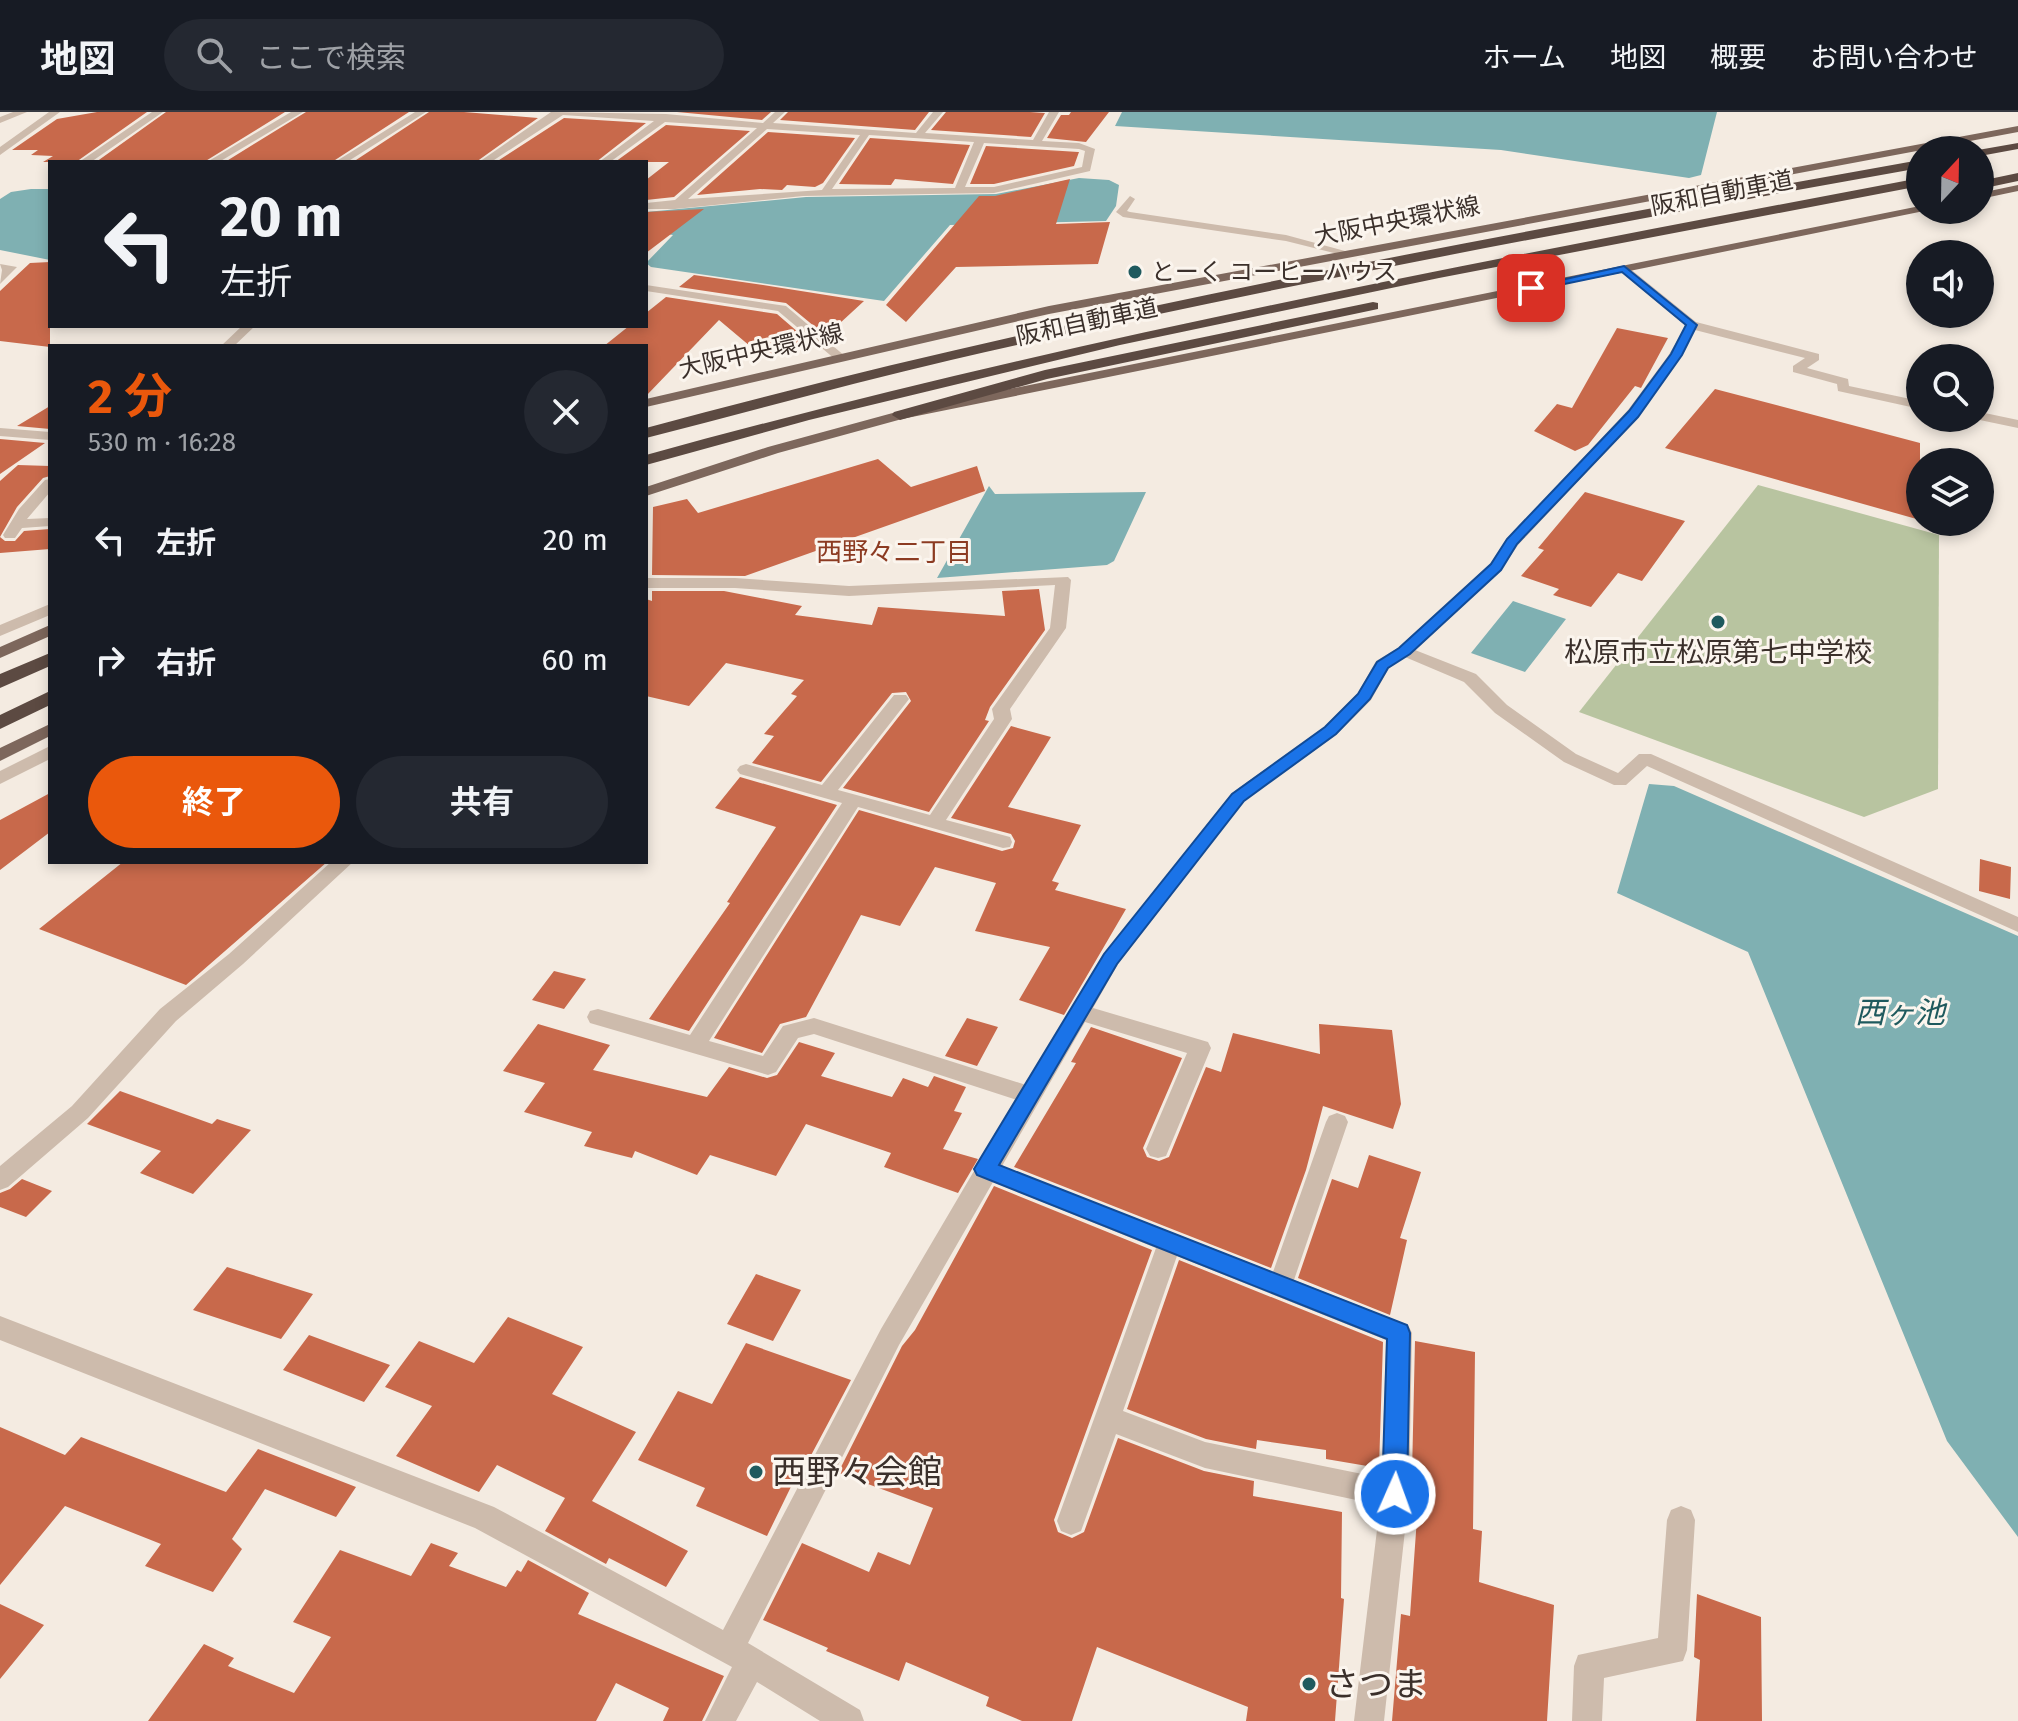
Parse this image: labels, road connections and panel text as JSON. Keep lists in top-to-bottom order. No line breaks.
{"streets":{"highway":["阪和自動車道"],"main road":["大阪中央環状線"]},"districts":["西野々二丁目"],"water":["西ヶ池"],"places":["とーく コーヒーハウス","松原市立松原第七中学校","西野々会館","さつま"],"north":"top","page":{"header":"地図","search":"ここで検索","nav":["ホーム","地図","概要","お問い合わせ"],"turn":["20 m","左折"],"heading":["2 分","530 m · 16:28"],"list":[{"name":"左折","value":"20 m"},{"name":"右折","value":"60 m"}],"buttons":["終了","共有"]}}
